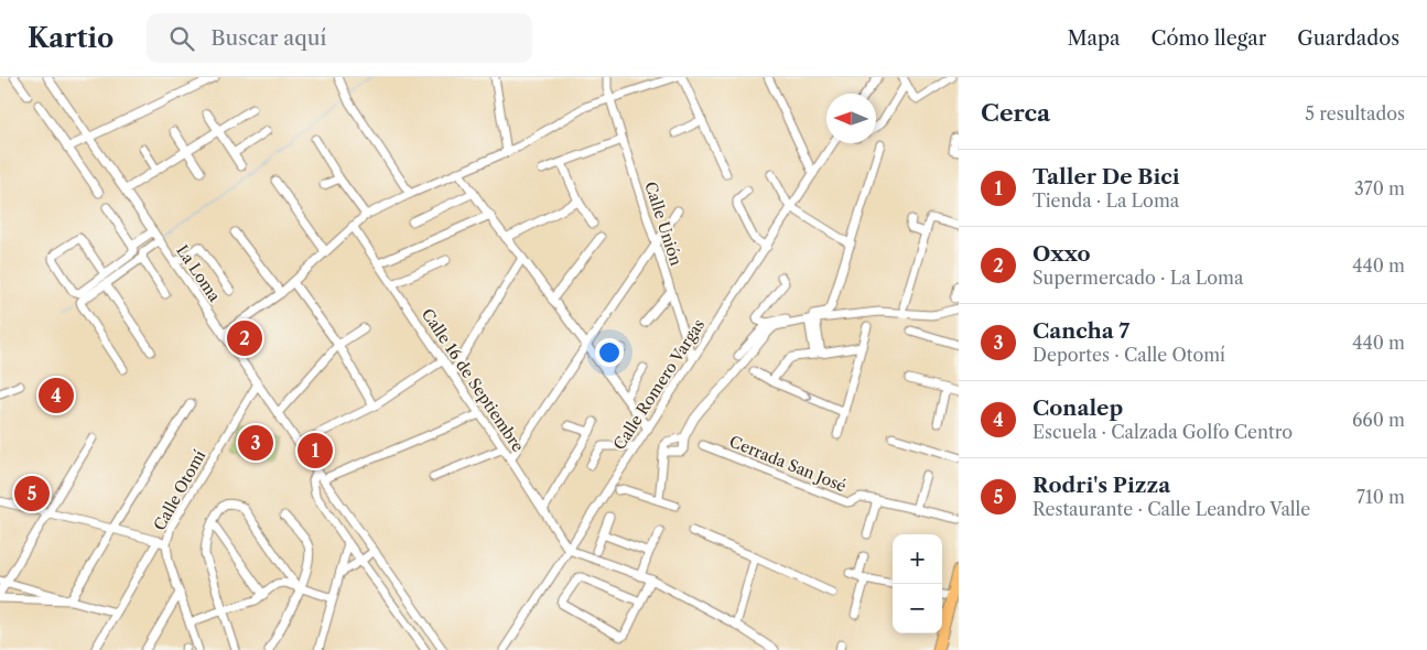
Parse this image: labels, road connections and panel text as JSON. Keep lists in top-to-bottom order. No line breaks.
{"streets":{"street":["Calle Unión","La Loma","Calle 16 de Septiembre","Calle Romero Vargas","Cerrada San José","Calle Otomí"]},"crossings":[["Calle Unión","Calle Romero Vargas"],["La Loma","Calle Otomí"],["Calle 16 de Septiembre","Calle Romero Vargas"]],"north":"left","page":{"header":"Kartio","search":"Buscar aquí","nav":["Mapa","Cómo llegar","Guardados"],"heading":["Cerca","5 resultados"],"list":[{"mark":"1","name":"Taller De Bici","note":"Tienda · La Loma","value":"370 m"},{"mark":"2","name":"Oxxo","note":"Supermercado · La Loma","value":"440 m"},{"mark":"3","name":"Cancha 7","note":"Deportes · Calle Otomí","value":"440 m"},{"mark":"4","name":"Conalep","note":"Escuela · Calzada Golfo Centro","value":"660 m"},{"mark":"5","name":"Rodri's Pizza","note":"Restaurante · Calle Leandro Valle","value":"710 m"}],"pins":["2","4","3","1","5"],"map_buttons":["+","−"]}}
